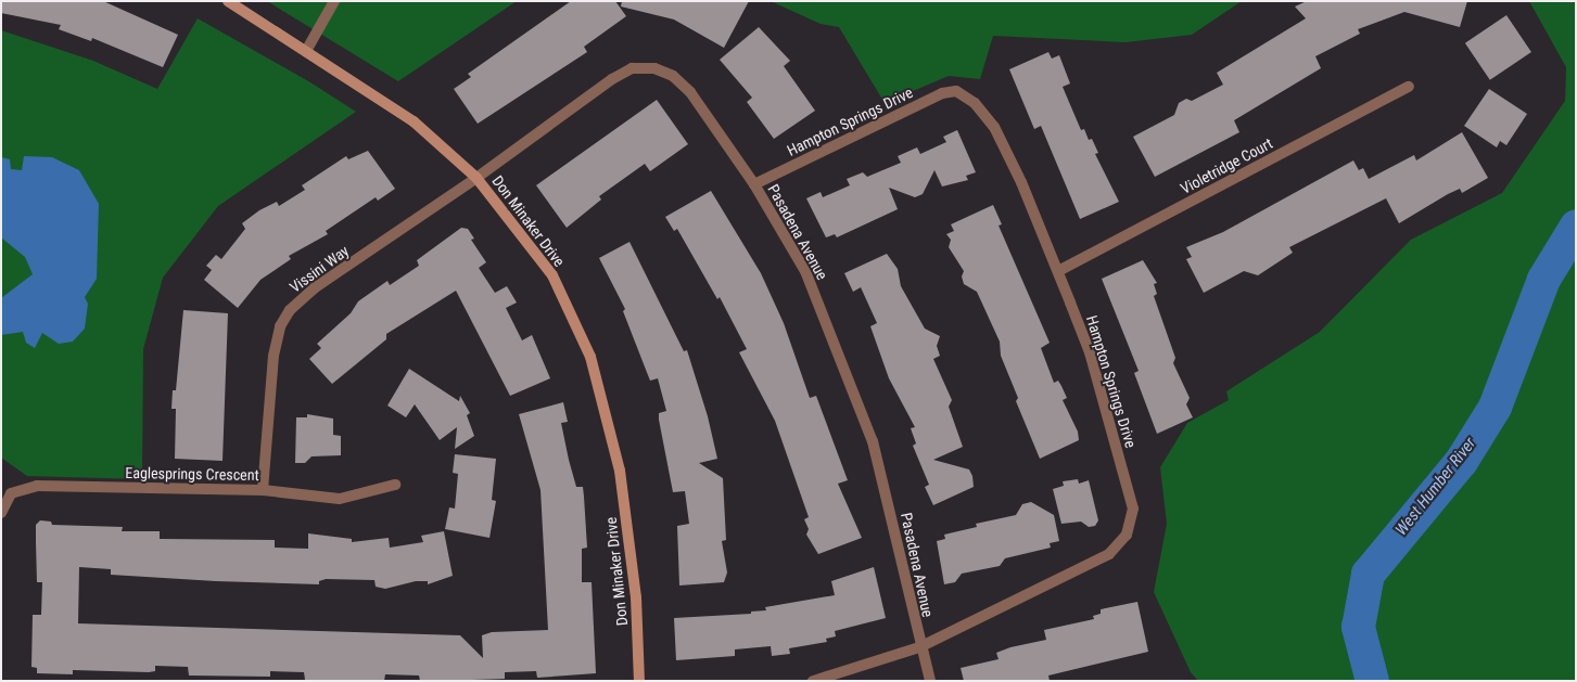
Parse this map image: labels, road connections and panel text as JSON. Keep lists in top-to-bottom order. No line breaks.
{"streets":{"street":["Hampton Springs Drive","Violetridge Court","Don Minaker Drive","Pasadena Avenue","Vissini Way","Eaglesprings Crescent"]},"crossings":[["Hampton Springs Drive","Violetridge Court"],["Hampton Springs Drive","Pasadena Avenue"],["Don Minaker Drive","Pasadena Avenue"],["Don Minaker Drive","Vissini Way"],["Pasadena Avenue","Vissini Way"],["Vissini Way","Eaglesprings Crescent"]],"water":["West Humber River"]}
